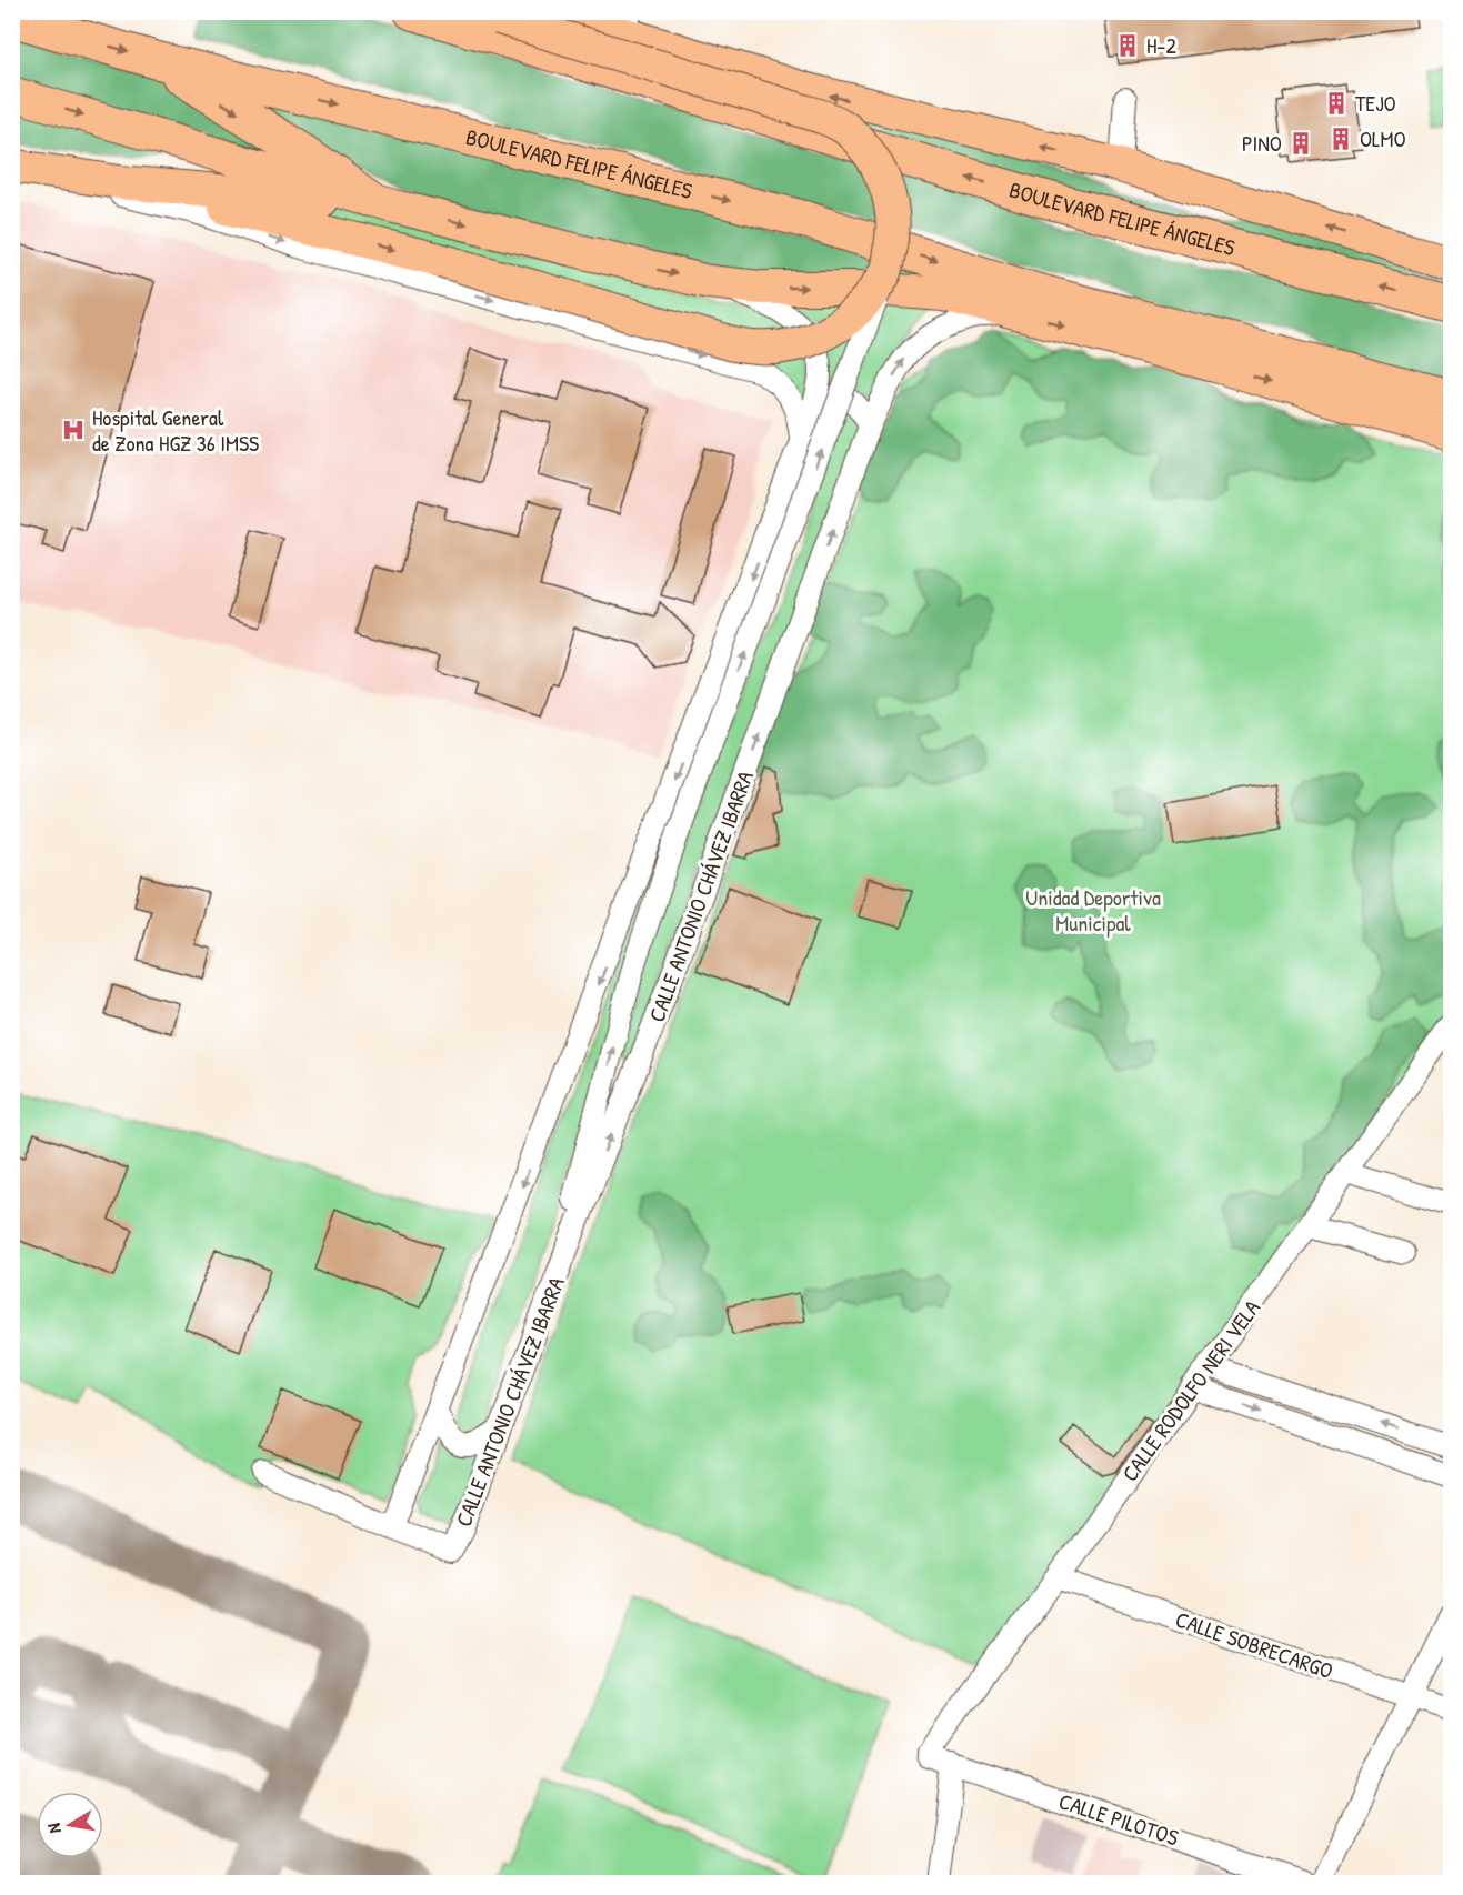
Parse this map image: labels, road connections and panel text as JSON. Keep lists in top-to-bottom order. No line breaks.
{"streets":{"highway":["BOULEVARD FELIPE ÁNGELES"],"street":["CALLE ANTONIO CHÁVEZ IBARRA","CALLE RODOLFO NERI VELA","CALLE SOBRECARGO","CALLE PILOTOS"]},"crossings":[["CALLE RODOLFO NERI VELA","CALLE SOBRECARGO"],["CALLE RODOLFO NERI VELA","CALLE PILOTOS"]],"parks":["Unidad Deportiva Municipal"],"places":{"building":["H-2","TEJO","OLMO","PINO"],"hospital":["Hospital General de Zona HGZ 36 IMSS"]},"north":"left"}
